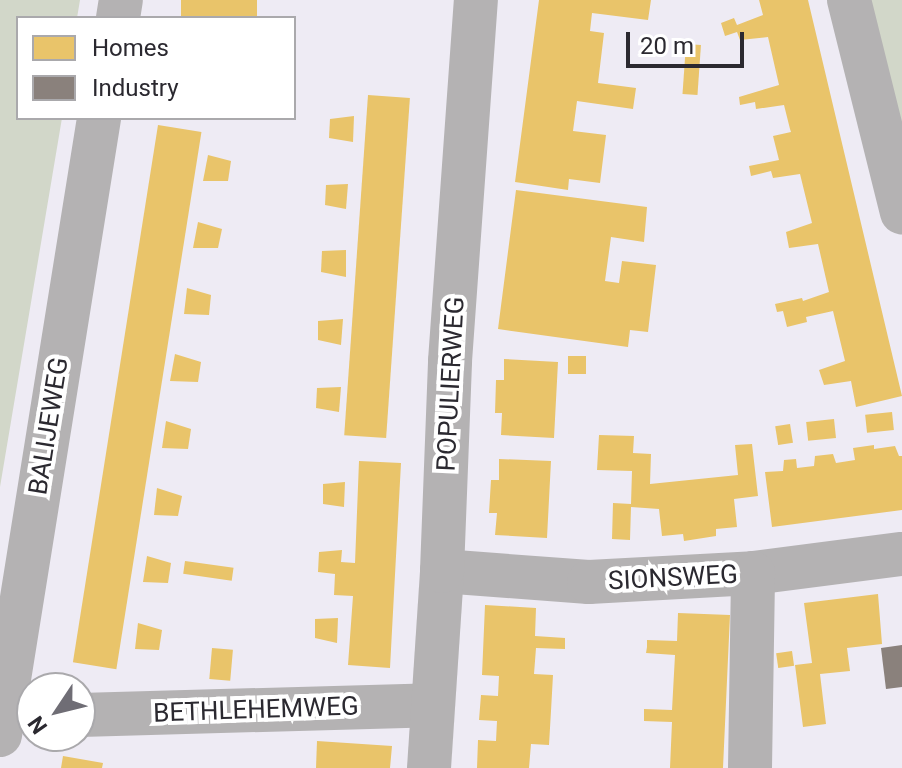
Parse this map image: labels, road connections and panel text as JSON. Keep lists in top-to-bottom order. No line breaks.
{"streets":{"street":["POPULIERWEG","BALIJEWEG","SIONSWEG","BETHLEHEMWEG"]},"crossings":[["POPULIERWEG","SIONSWEG"],["POPULIERWEG","BETHLEHEMWEG"]],"legend":["Homes","Industry"],"scale_bar":"20 m","north":"bottom left"}
